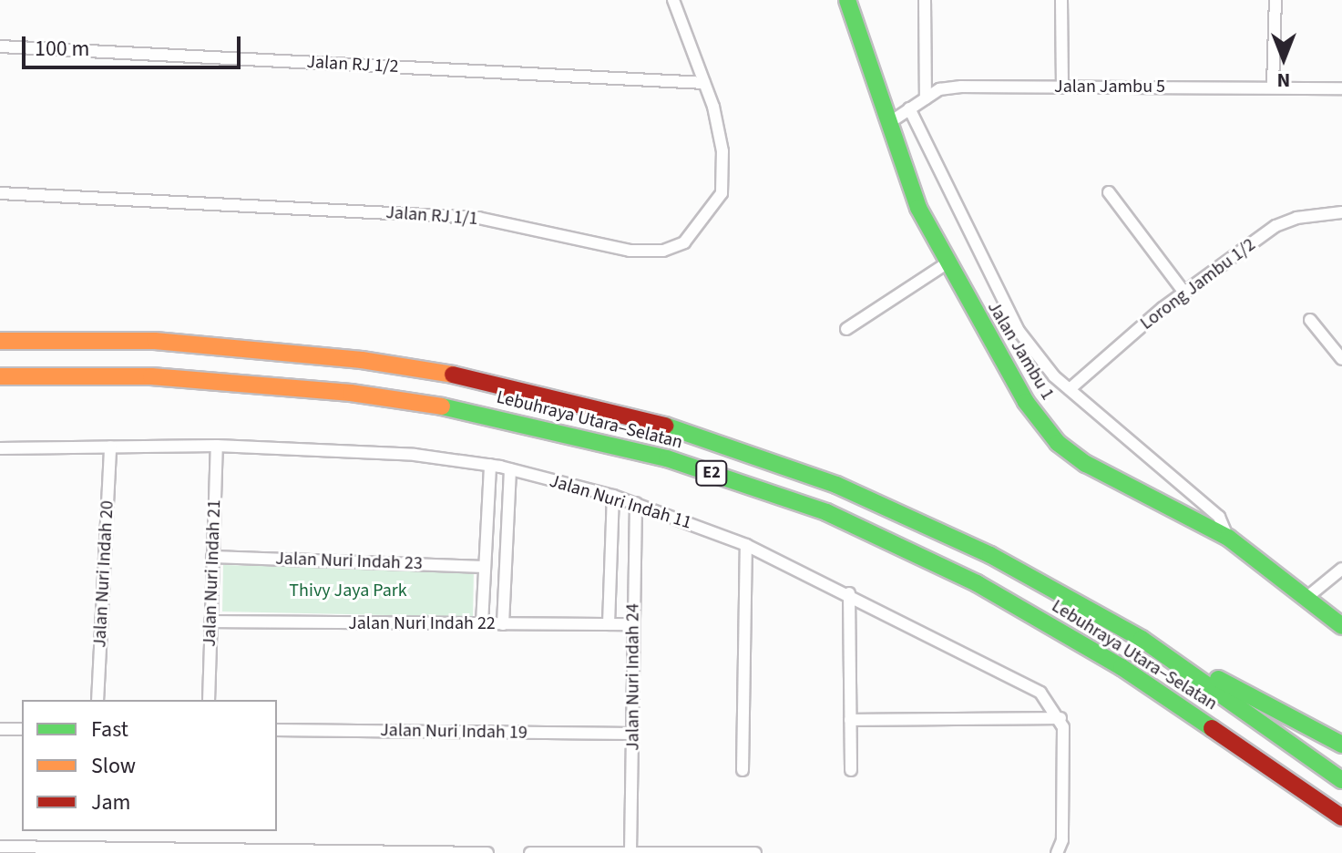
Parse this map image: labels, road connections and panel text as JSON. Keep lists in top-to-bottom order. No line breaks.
{"streets":{"main road":["Jalan Jambu 1","Lebuhraya Utara–Selatan","E2"],"street":["Jalan RJ 1/2","Jalan Jambu 5","Jalan RJ 1/1","Lorong Jambu 1/2","Jalan Nuri Indah 11","Jalan Nuri Indah 23","Jalan Nuri Indah 21","Jalan Nuri Indah 20","Jalan Nuri Indah 22","Jalan Nuri Indah 24","Jalan Nuri Indah 19"]},"crossings":[["Jalan RJ 1/2","Jalan RJ 1/1"],["Jalan Jambu 5","Jalan Jambu 1"],["Jalan Nuri Indah 11","Jalan Nuri Indah 21"],["Jalan Nuri Indah 11","Jalan Nuri Indah 20"],["Jalan Nuri Indah 11","Jalan Nuri Indah 24"],["Jalan Nuri Indah 23","Jalan Nuri Indah 21"],["Jalan Nuri Indah 21","Jalan Nuri Indah 22"],["Jalan Nuri Indah 22","Jalan Nuri Indah 24"],["Jalan Nuri Indah 24","Jalan Nuri Indah 19"]],"parks":["Thivy Jaya Park"],"legend":["Fast","Slow","Jam"],"scale_bar":"100 m","north":"bottom"}
